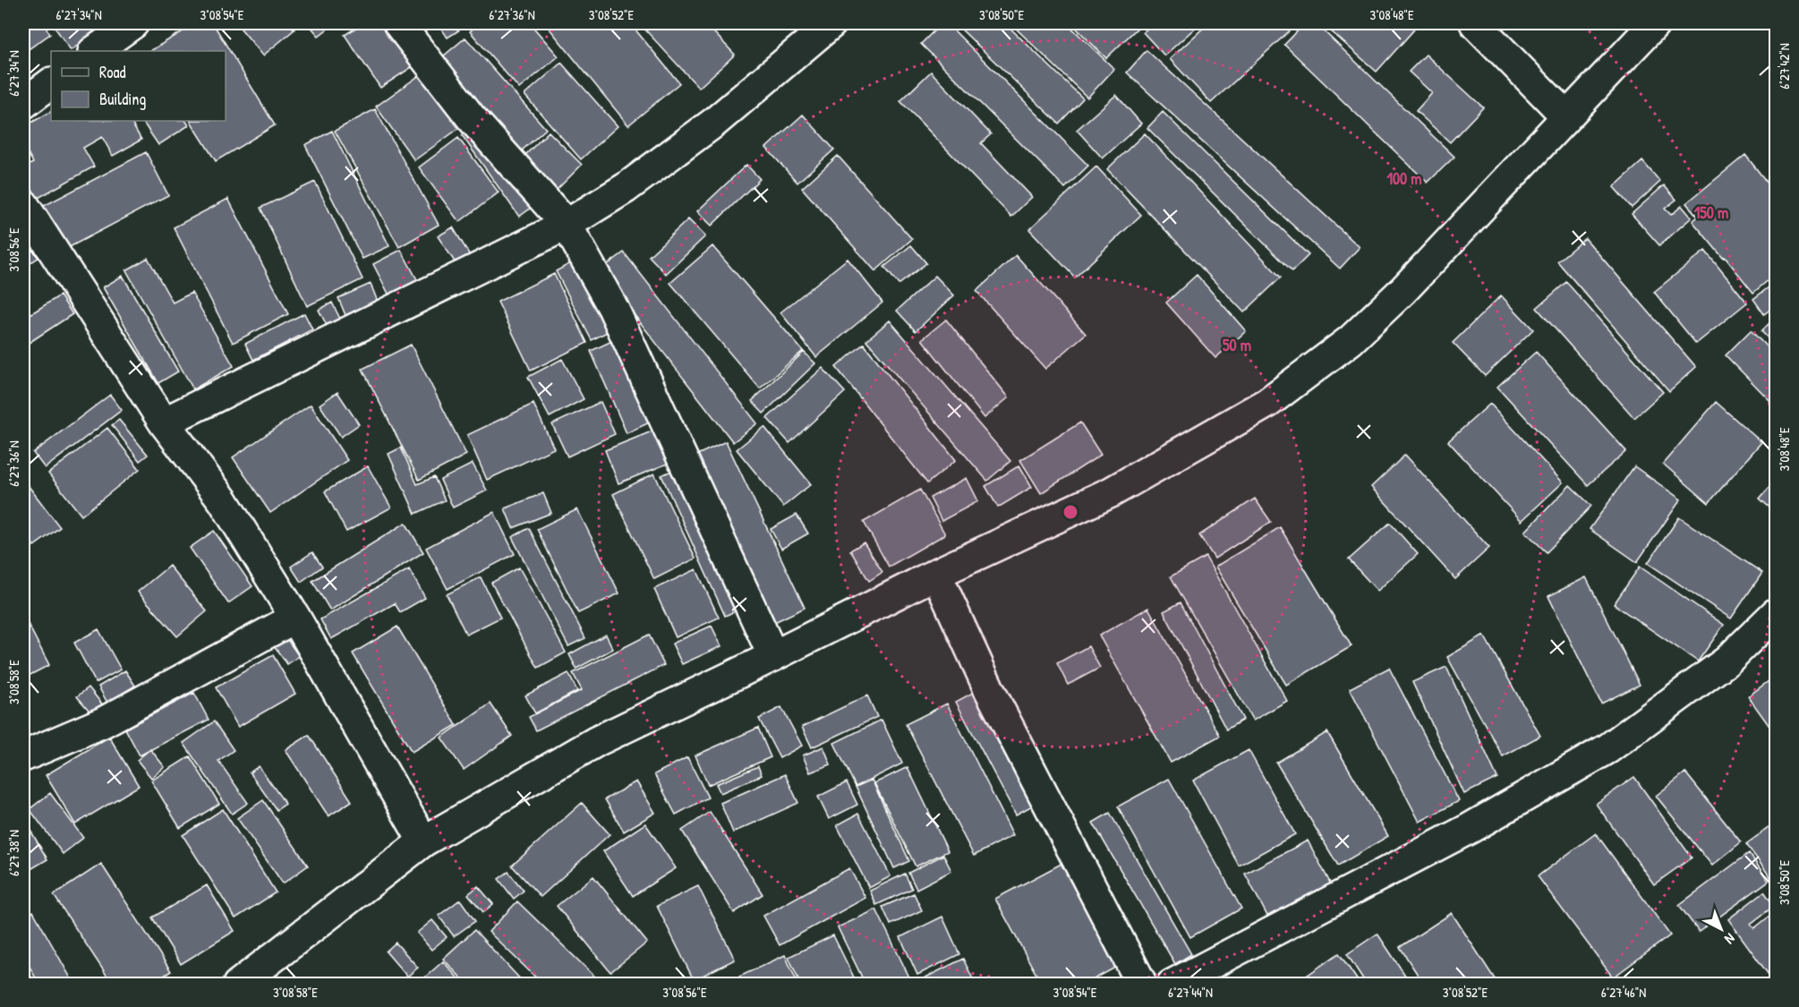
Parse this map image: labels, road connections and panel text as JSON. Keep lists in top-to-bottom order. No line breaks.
{"legend":["Road","Building"],"north":"bottom right","coordinates":["6°27'34\"N","3°08'54\"E","6°27'36\"N","3°08'52\"E","3°08'50\"E","3°08'48\"E","6°27'42\"N","3°08'56\"E","3°08'58\"E","6°27'38\"N","6°27'44\"N","6°27'46\"N"],"rings":["100 m","150 m","50 m"]}
